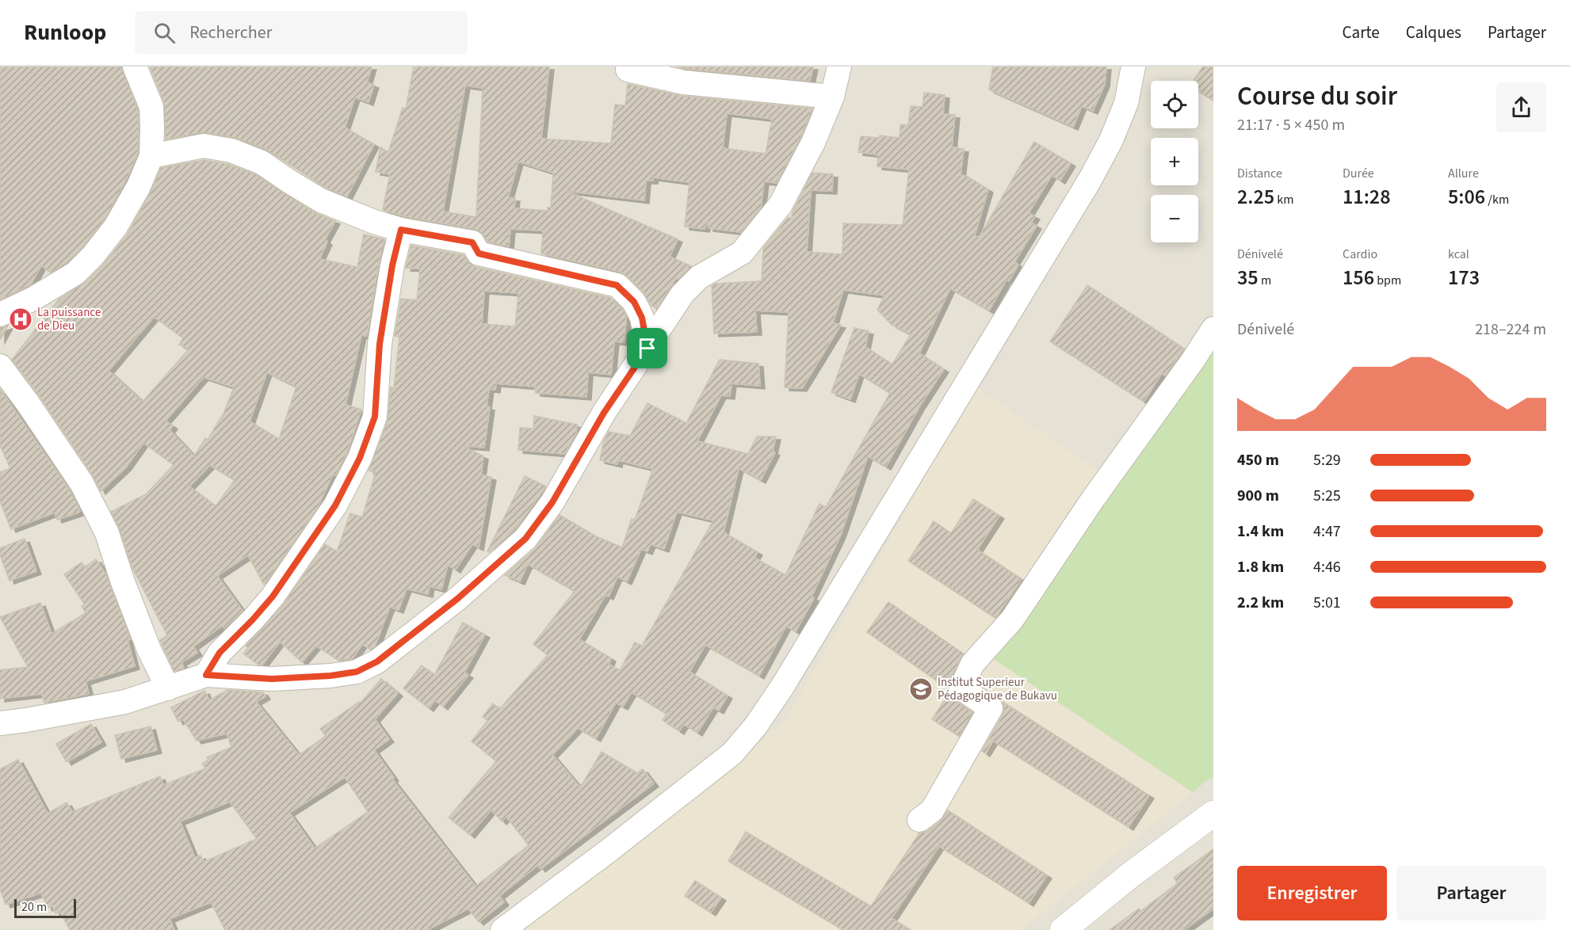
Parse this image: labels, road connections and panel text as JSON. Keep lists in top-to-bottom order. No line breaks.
{"places":{"hospital":["La puissance de Dieu"],"school or university":["Institut Superieur Pédagogique de Bukavu"]},"scale_bar":"20 m","page":{"header":"Runloop","search":"Rechercher","nav":["Carte","Calques","Partager"],"heading":["Course du soir","21:17 · 5 × 450 m"],"map_buttons":["+","−"],"stats":[["Distance","2.25 km"],["Durée","11:28"],["Allure","5:06 /km"],["Dénivelé","35 m"],["Cardio","156 bpm"],["kcal","173"]],"chart":["Dénivelé","218–224 m"],"list":[{"name":"450 m","note":"5:29"},{"name":"900 m","note":"5:25"},{"name":"1.4 km","note":"4:47"},{"name":"1.8 km","note":"4:46"},{"name":"2.2 km","note":"5:01"}],"buttons":["Enregistrer","Partager"],"scale":"20 m"}}
